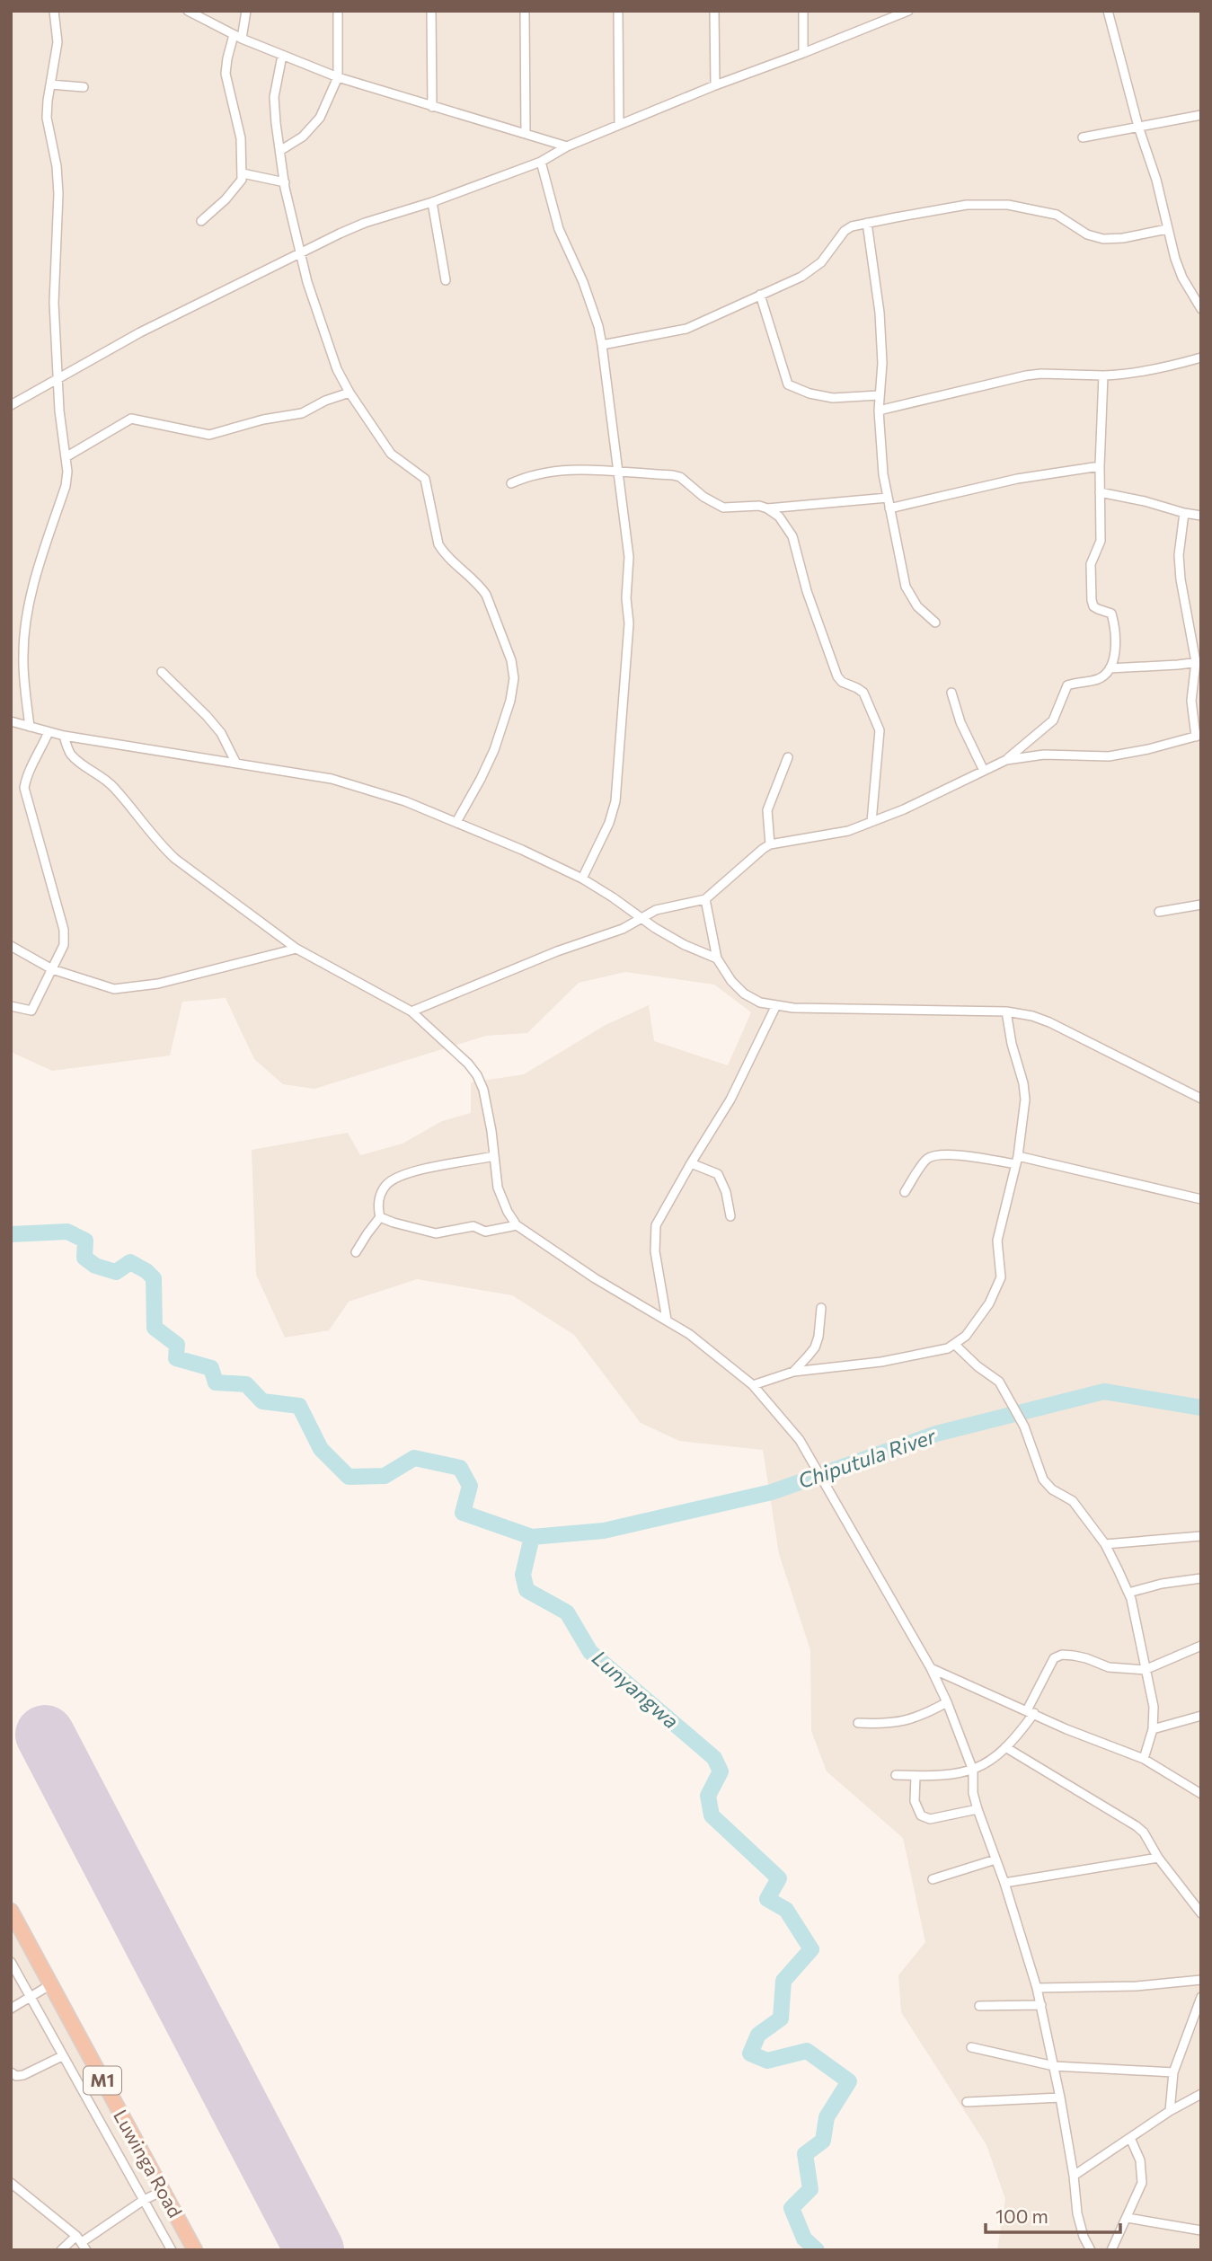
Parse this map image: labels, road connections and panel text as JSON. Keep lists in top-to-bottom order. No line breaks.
{"streets":{"highway":["M1","Luwinga Road"]},"water":["Chiputula River","Lunyangwa"],"scale_bar":"100 m"}
